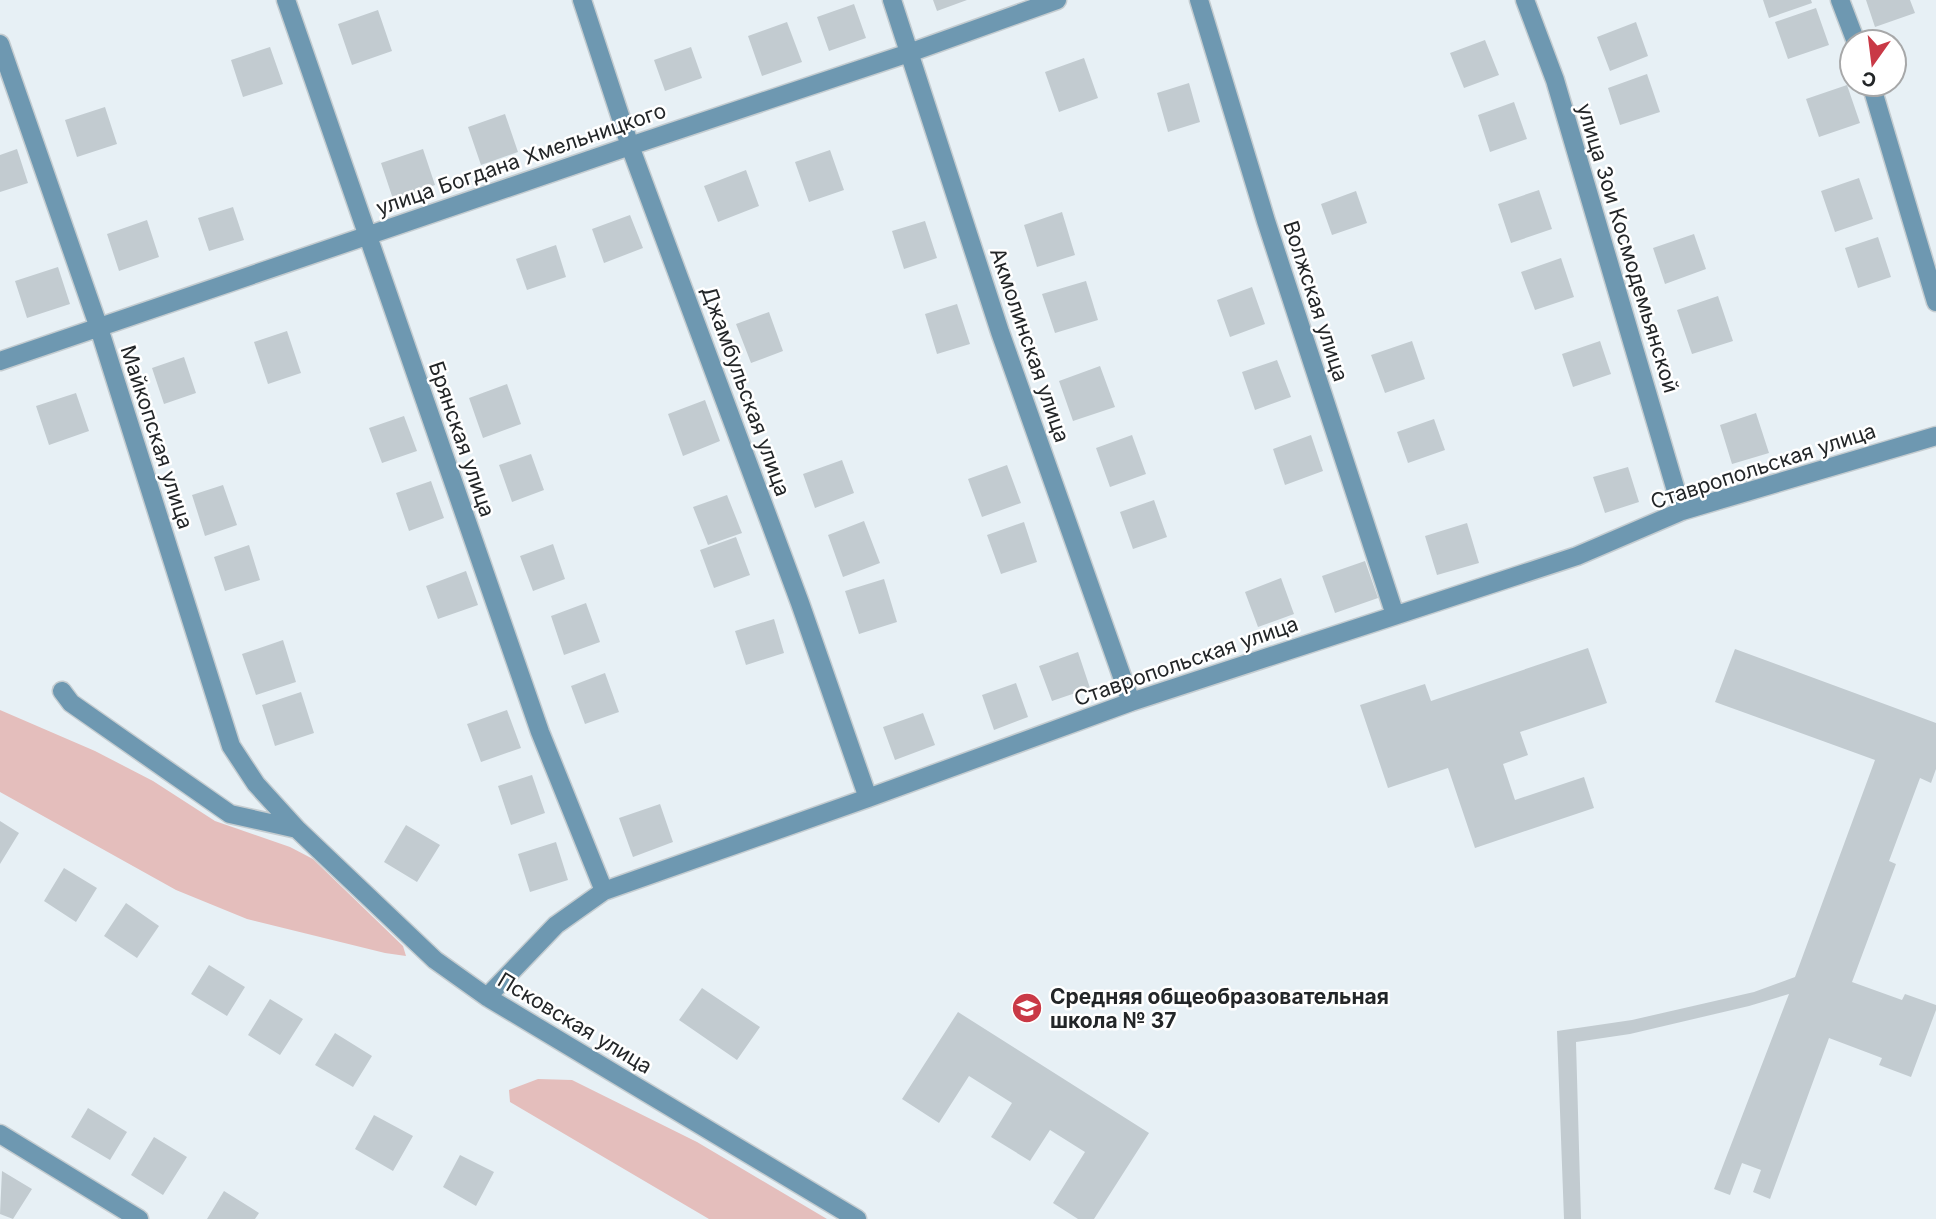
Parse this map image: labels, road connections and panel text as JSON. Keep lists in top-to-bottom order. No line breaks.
{"streets":{"street":["улица Богдана Хмельницкого","улица Зои Космодемьянской","Волжская улица","Акмолинская улица","Джамбульская улица","Майкопская улица","Брянская улица","Ставропольская улица","Псковская улица"]},"crossings":[["улица Богдана Хмельницкого","Акмолинская улица"],["улица Богдана Хмельницкого","Джамбульская улица"],["улица Богдана Хмельницкого","Майкопская улица"],["улица Богдана Хмельницкого","Брянская улица"],["улица Зои Космодемьянской","Ставропольская улица"],["Волжская улица","Ставропольская улица"],["Акмолинская улица","Ставропольская улица"],["Джамбульская улица","Ставропольская улица"],["Майкопская улица","Псковская улица"],["Брянская улица","Ставропольская улица"],["Ставропольская улица","Псковская улица"]],"places":{"school or university":["Средняя общеобразовательная школа № 37"]},"north":"bottom"}
